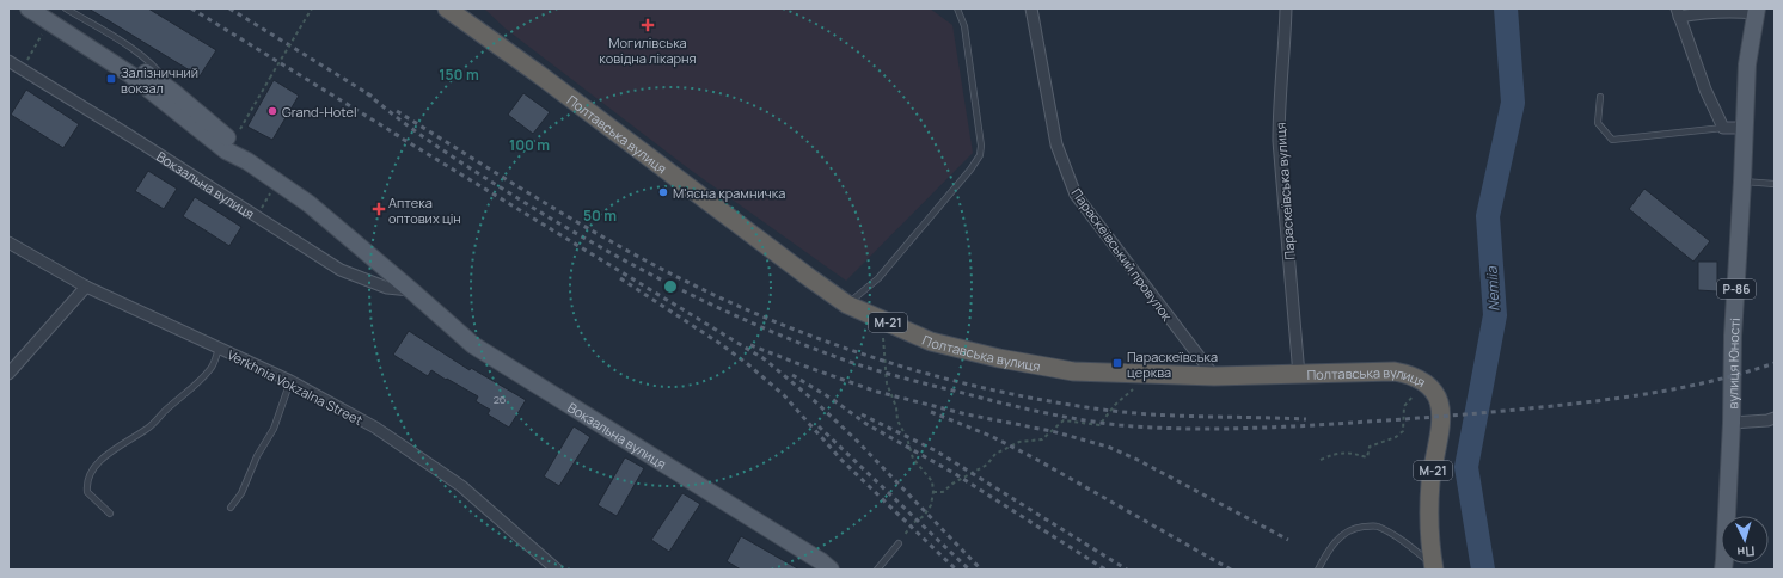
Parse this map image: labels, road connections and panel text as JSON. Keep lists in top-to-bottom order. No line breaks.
{"streets":{"highway":["Полтавська вулиця","М-21"],"main road":["Вокзальна вулиця","Р-86","вулиця Юності"],"street":["Параскеївська вулиця","Параскеївський провулок","Verkhnia Vokzalna Street"]},"crossings":[["Полтавська вулиця","Параскеївська вулиця"],["Полтавська вулиця","Параскеївський провулок"]],"water":["Nemiia"],"places":{"health":["Могилівська ковідна лікарня","Аптека оптових цін"],"transit":["Залізничний вокзал","Параскеївська церква"],"other":["Grand-Hotel","М'ясна крамничка"]},"house_numbers":["26"],"north":"bottom","rings":["150 m","100 m","50 m"]}
